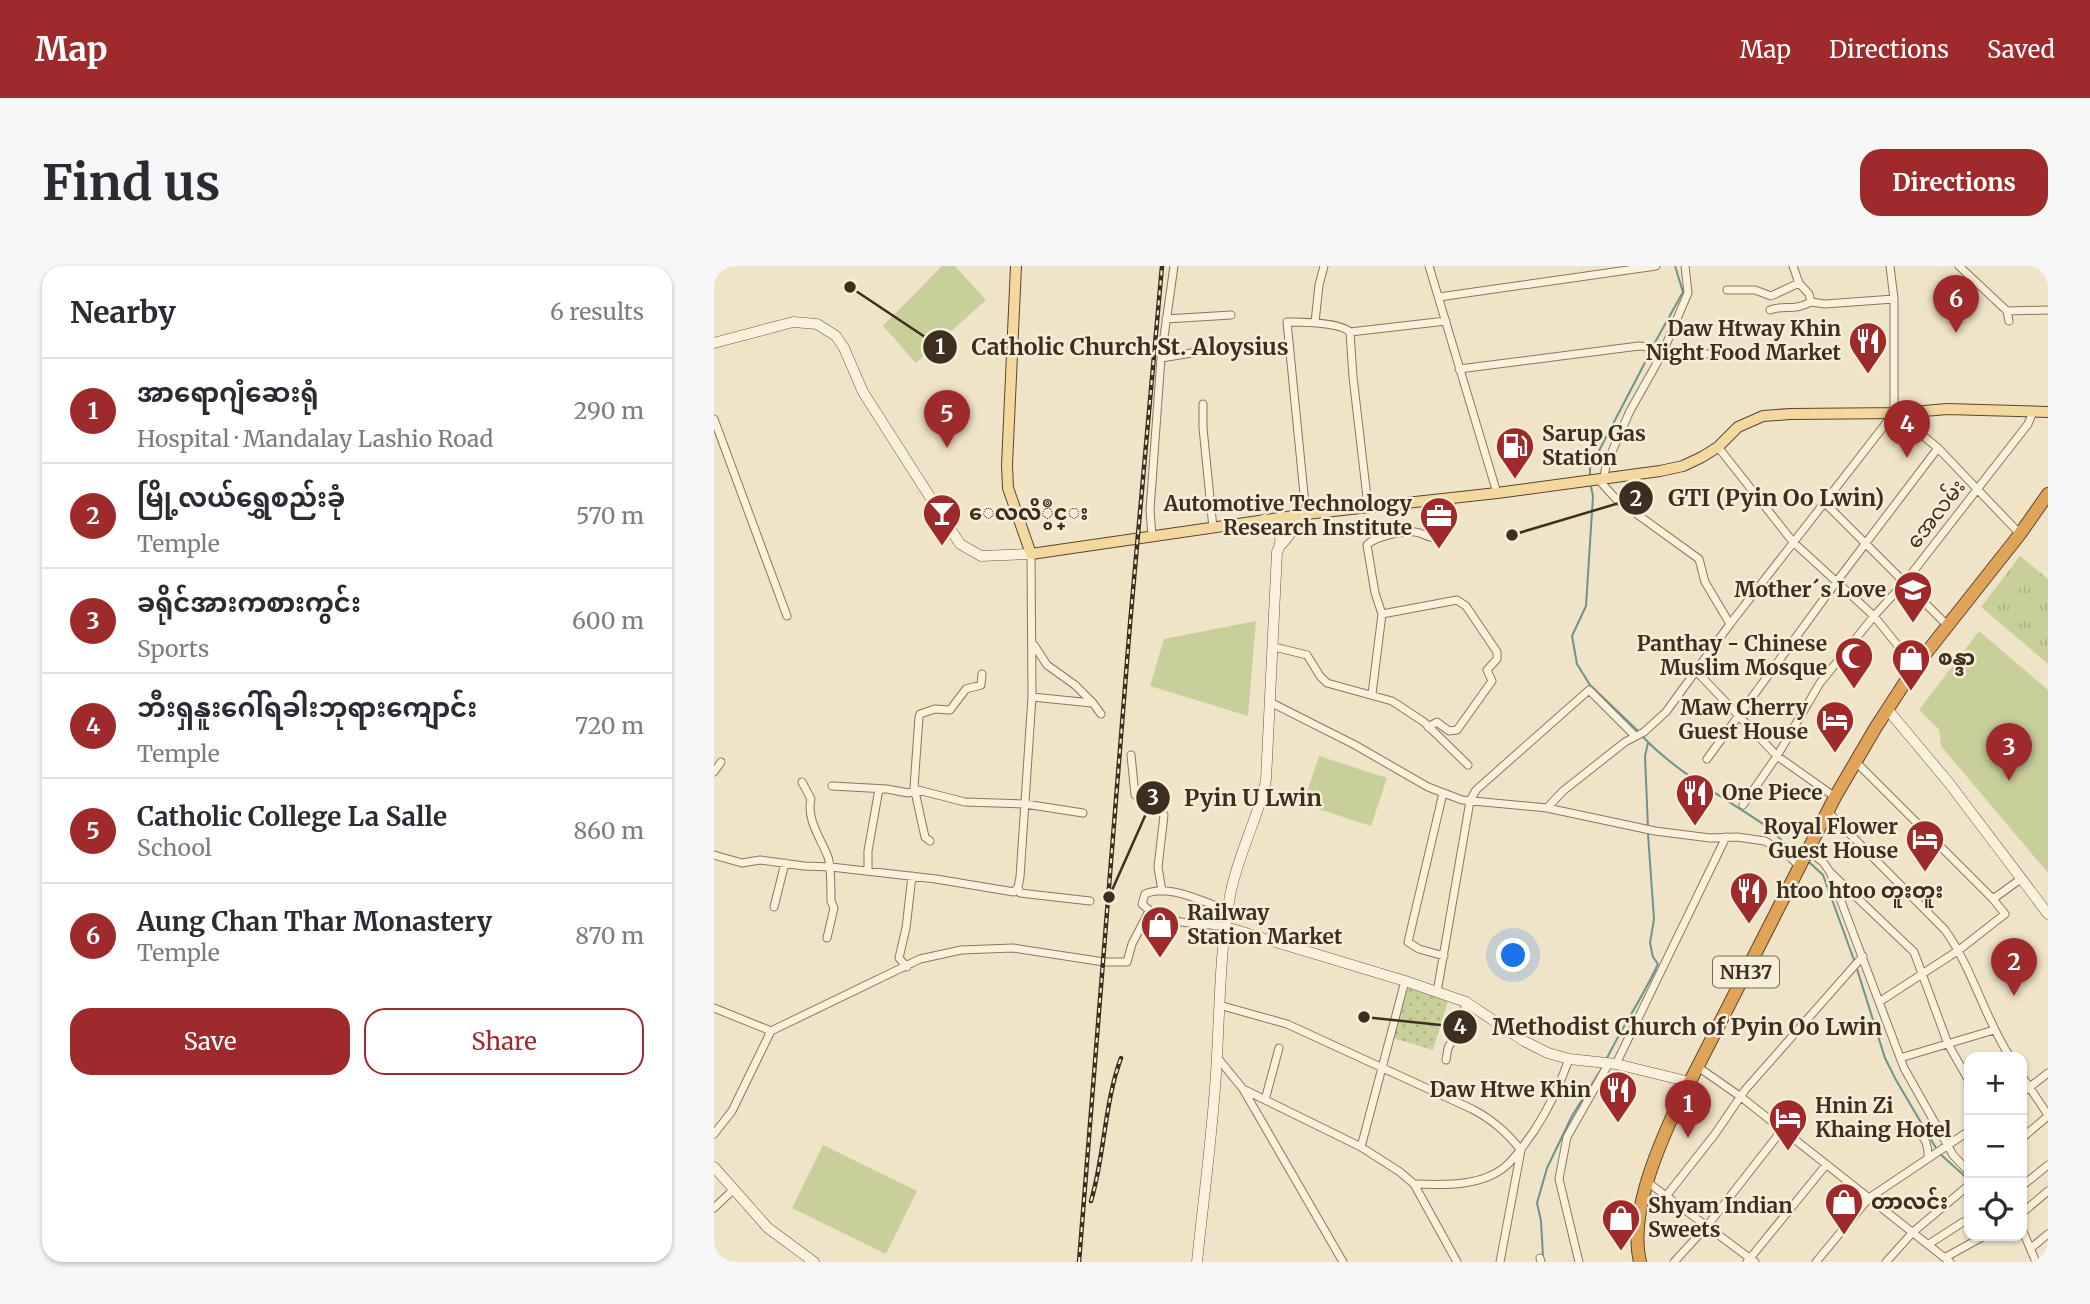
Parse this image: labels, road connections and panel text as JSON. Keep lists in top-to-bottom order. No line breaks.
{"streets":{"highway":["NH37"],"street":["အေလမ်း"]},"places":{"other":["Catholic Church St. Aloysius","GTI (Pyin Oo Lwin)","Pyin U Lwin","Methodist Church of Pyin Oo Lwin"],"restaurant":["Daw Htway Khin Night Food Market","One Piece","htoo htoo တူးတူး","Daw Htwe Khin"],"fuel station":["Sarup Gas Station"],"bar":["ေလလိွဳင္း"],"office":["Automotive Technology Research Institute"],"school or university":["Mother´s Love"],"mosque":["Panthay - Chinese Muslim Mosque"],"shop":["စန္ဒာ","Railway Station Market","တာလင်း","Shyam Indian Sweets"],"hotel":["Maw Cherry Guest House","Royal Flower Guest House","Hnin Zi Khaing Hotel"]},"page":{"header":"Map","nav":["Map","Directions","Saved"],"buttons":["Directions",["Save","Share"]],"title":"Find us","heading":["Nearby","6 results"],"pins":["6","5","4","3","2","1"],"list":[{"mark":"1","name":"အာရောဂျံဆေးရုံ","note":"Hospital · Mandalay Lashio Road","value":"290 m"},{"mark":"2","name":"မြို့လယ်ရွှေစည်းခုံ","note":"Temple","value":"570 m"},{"mark":"3","name":"ခရိုင်အားကစားကွင်း","note":"Sports","value":"600 m"},{"mark":"4","name":"ဘီးရှနူးဂေါ်ရခါးဘုရားကျောင်း","note":"Temple","value":"720 m"},{"mark":"5","name":"Catholic College La Salle","note":"School","value":"860 m"},{"mark":"6","name":"Aung Chan Thar Monastery","note":"Temple","value":"870 m"}],"map_buttons":["+","−"]}}
